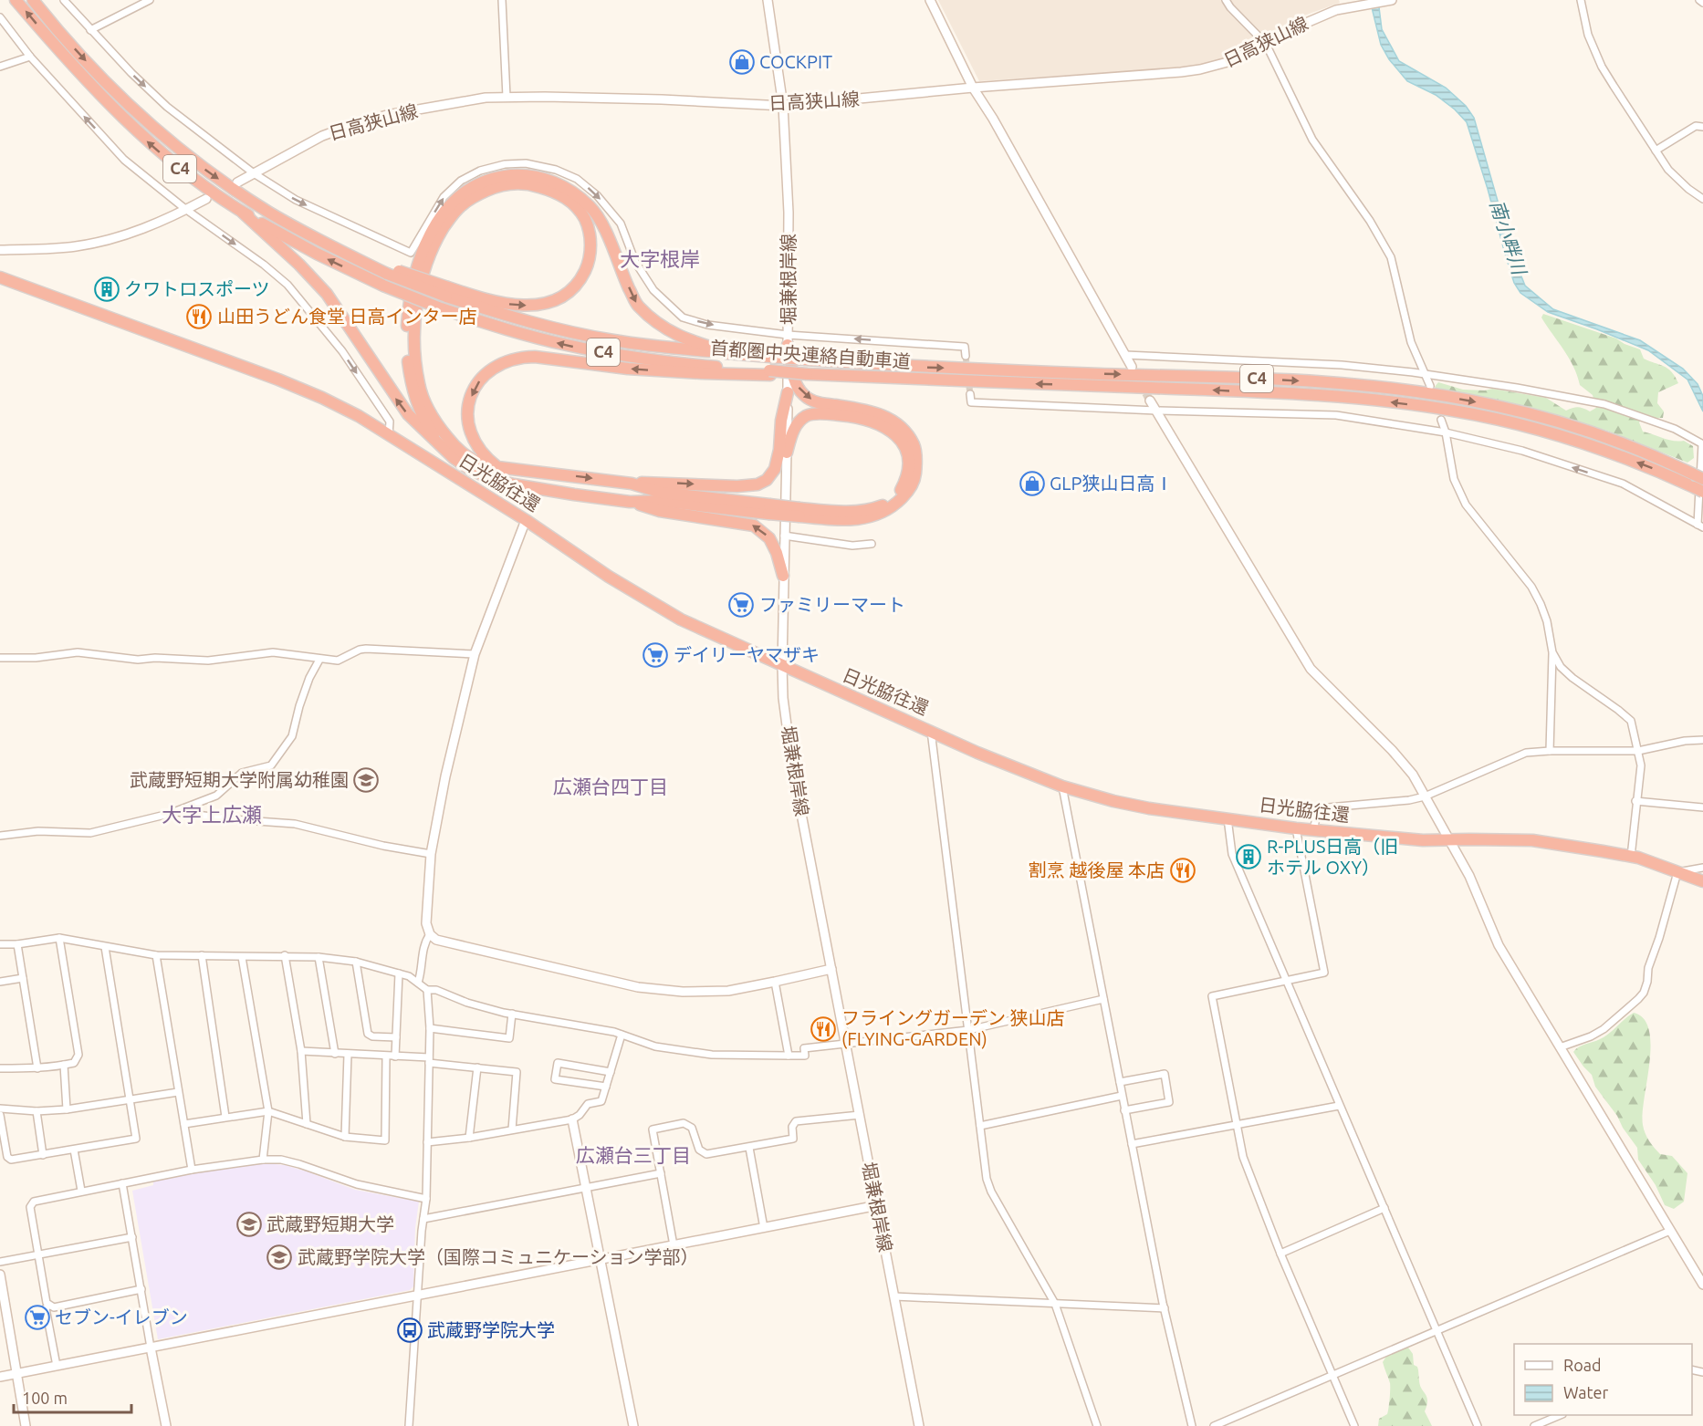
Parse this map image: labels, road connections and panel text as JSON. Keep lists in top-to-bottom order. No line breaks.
{"streets":{"highway":["C4","首都圏中央連絡自動車道","日光脇往還"],"street":["日高狭山線","堀兼根岸線"]},"crossings":[["日高狭山線","堀兼根岸線"],["堀兼根岸線","日光脇往還"]],"districts":["大字根岸","広瀬台四丁目","大字上広瀬","広瀬台三丁目"],"water":["南小畔川"],"places":{"shop":["COCKPIT","GLP狭山日高Ⅰ"],"building":["クワトロスポーツ","R-PLUS日高（旧 ホテル OXY）"],"restaurant":["山田うどん食堂 日高インター店","割烹 越後屋 本店","フライングガーデン 狭山店 (FLYING-GARDEN)"],"supermarket":["ファミリーマート","デイリーヤマザキ","セブン-イレブン"],"school or university":["武蔵野短期大学附属幼稚園","武蔵野短期大学","武蔵野学院大学（国際コミュニケーション学部）"],"bus stop":["武蔵野学院大学"]},"legend":["Road","Water"],"scale_bar":"100 m"}
